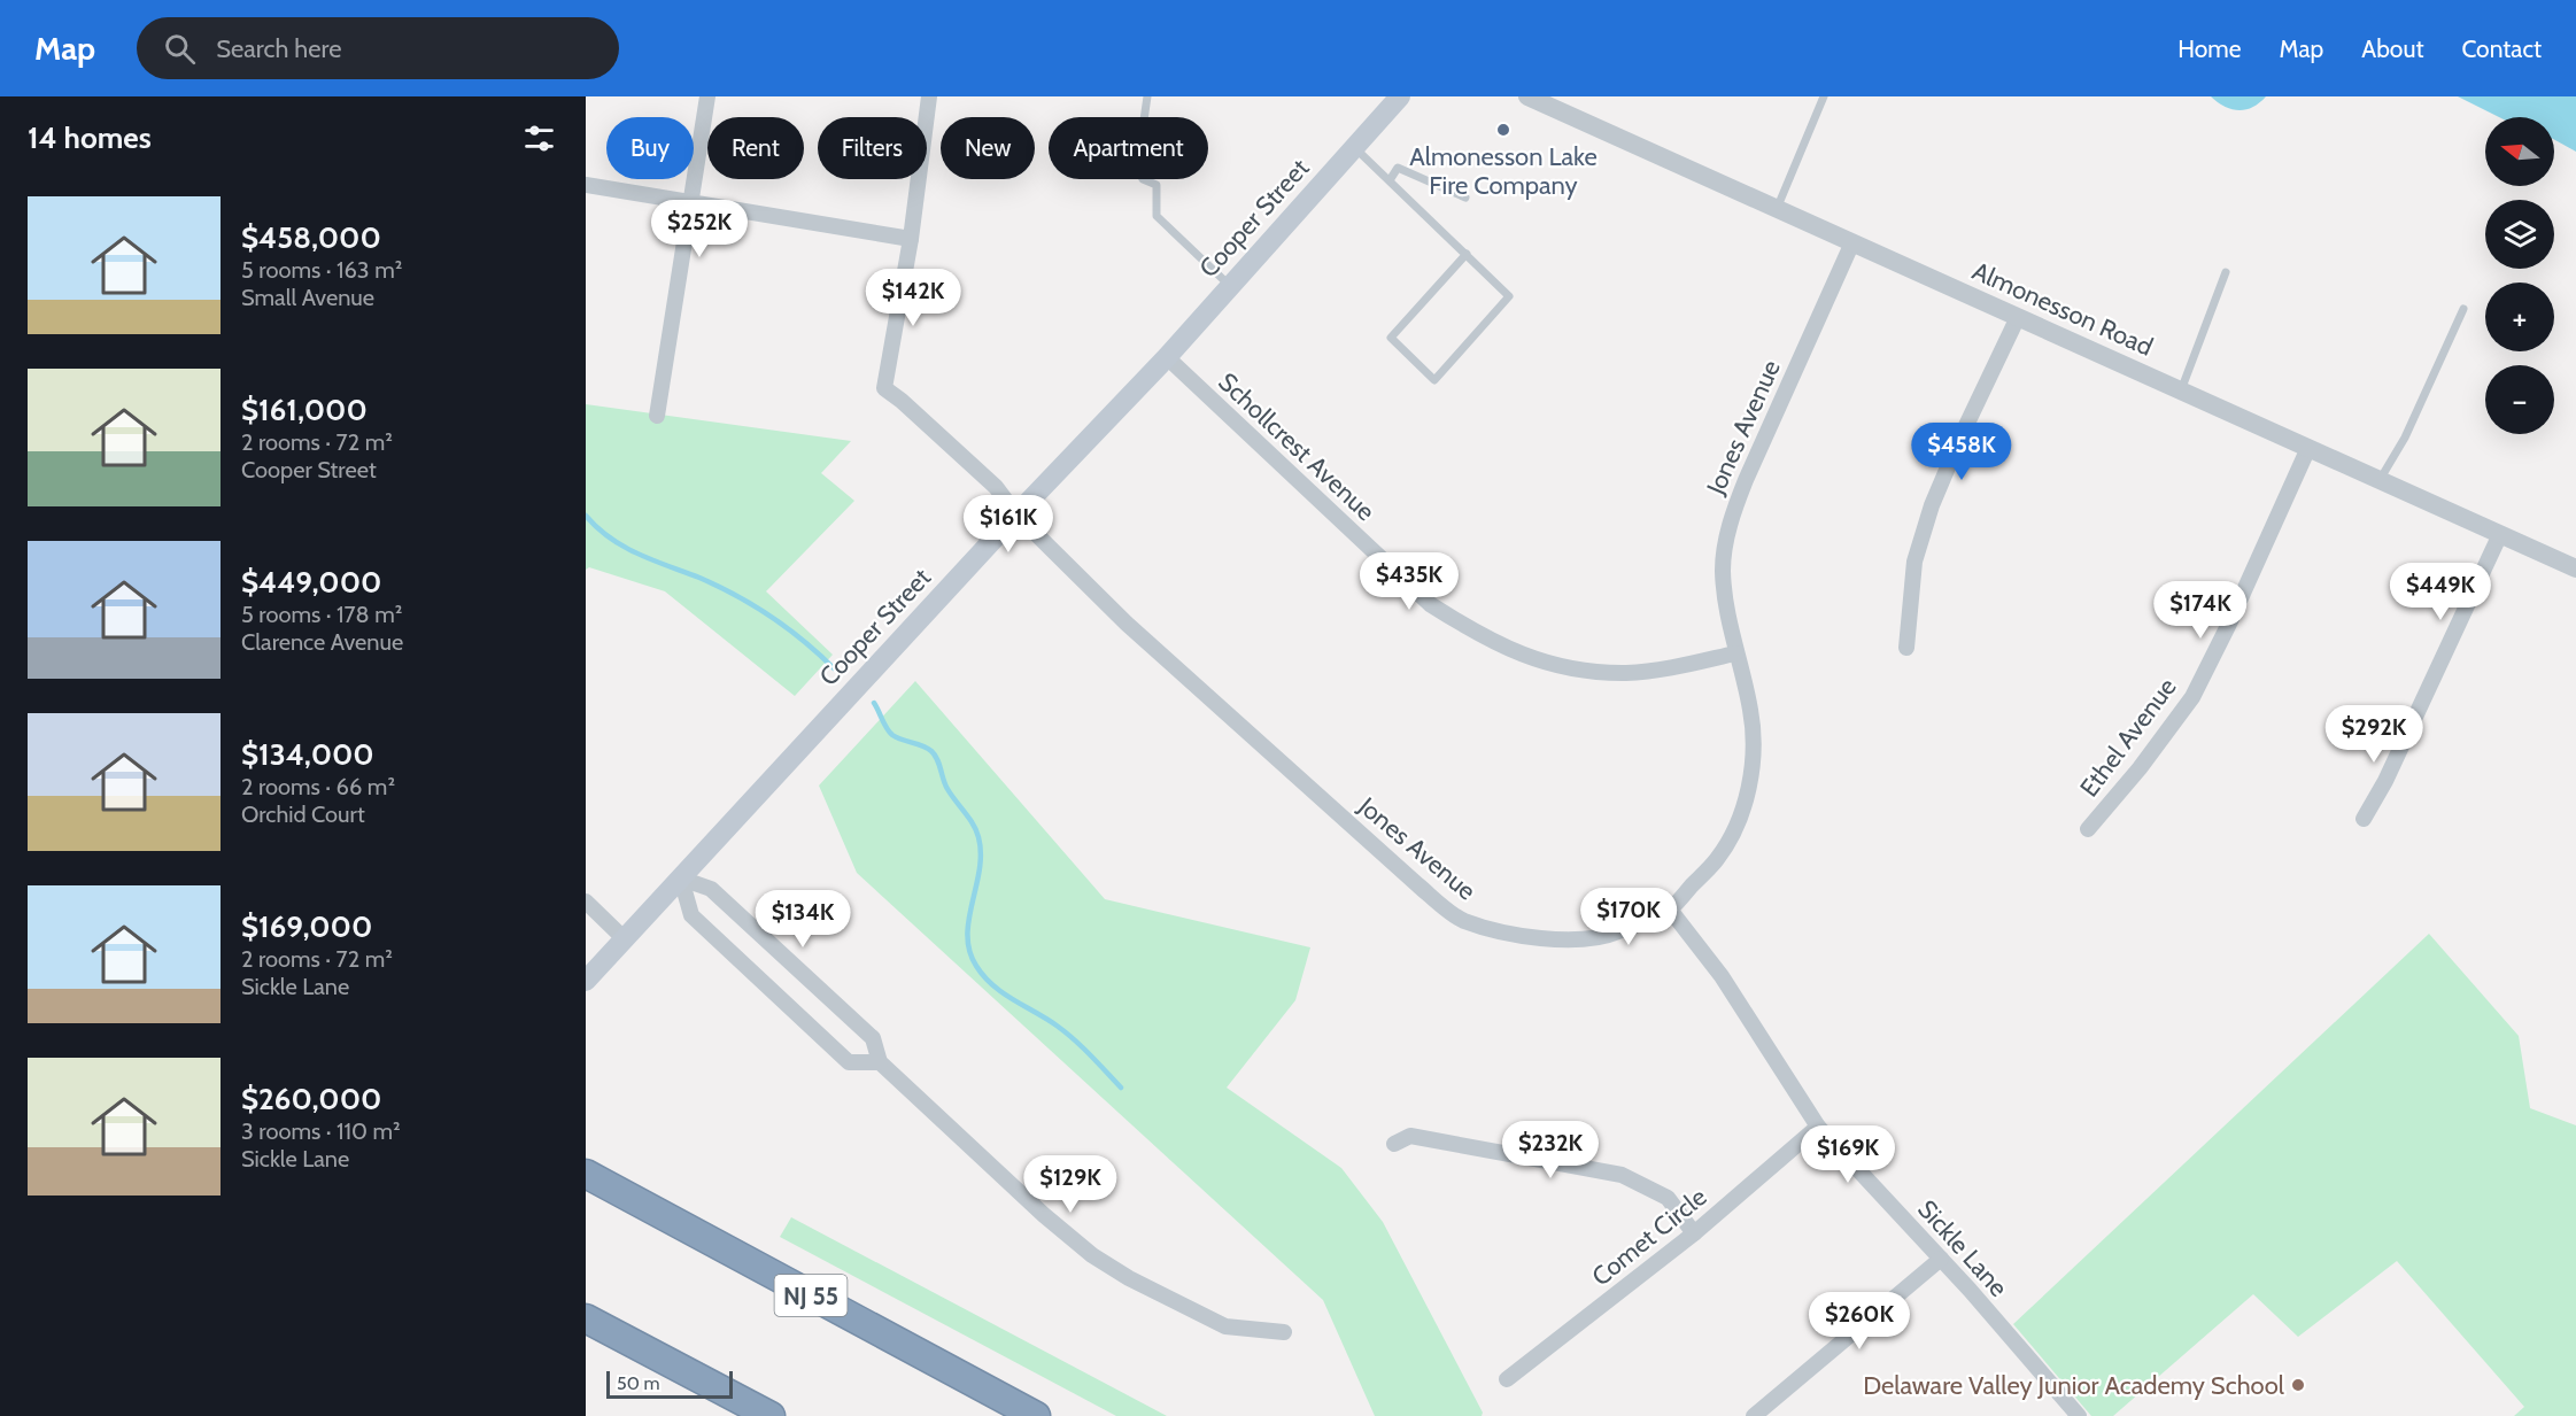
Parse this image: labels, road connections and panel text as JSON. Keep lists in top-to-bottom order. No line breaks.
{"streets":{"highway":["NJ 55"],"main road":["Cooper Street"],"street":["Almonesson Road","Jones Avenue","Schollcrest Avenue","Ethel Avenue","Comet Circle","Sickle Lane"]},"crossings":[["Cooper Street","Jones Avenue"],["Cooper Street","Schollcrest Avenue"],["Almonesson Road","Jones Avenue"],["Almonesson Road","Ethel Avenue"],["Jones Avenue","Schollcrest Avenue"],["Jones Avenue","Sickle Lane"],["Comet Circle","Sickle Lane"]],"places":["Almonesson Lake Fire Company","Delaware Valley Junior Academy School"],"scale_bar":"50 m","north":"left","page":{"header":"Map","search":"Search here","nav":["Home","Map","About","Contact"],"heading":"14 homes","map_buttons":["+","−"],"chip":["Buy","Rent","Filters","New","Apartment"],"list":[{"name":"$458,000","note":"5 rooms · 163 m² · Small Avenue"},{"name":"$161,000","note":"2 rooms · 72 m² · Cooper Street"},{"name":"$449,000","note":"5 rooms · 178 m² · Clarence Avenue"},{"name":"$134,000","note":"2 rooms · 66 m² · Orchid Court"},{"name":"$169,000","note":"2 rooms · 72 m² · Sickle Lane"},{"name":"$260,000","note":"3 rooms · 110 m² · Sickle Lane"}],"price":["$252K","$142K","$458K","$161K","$435K","$449K","$174K","$292K","$170K","$134K","$232K","$169K","$129K","$260K"],"scale":"50 m"}}
